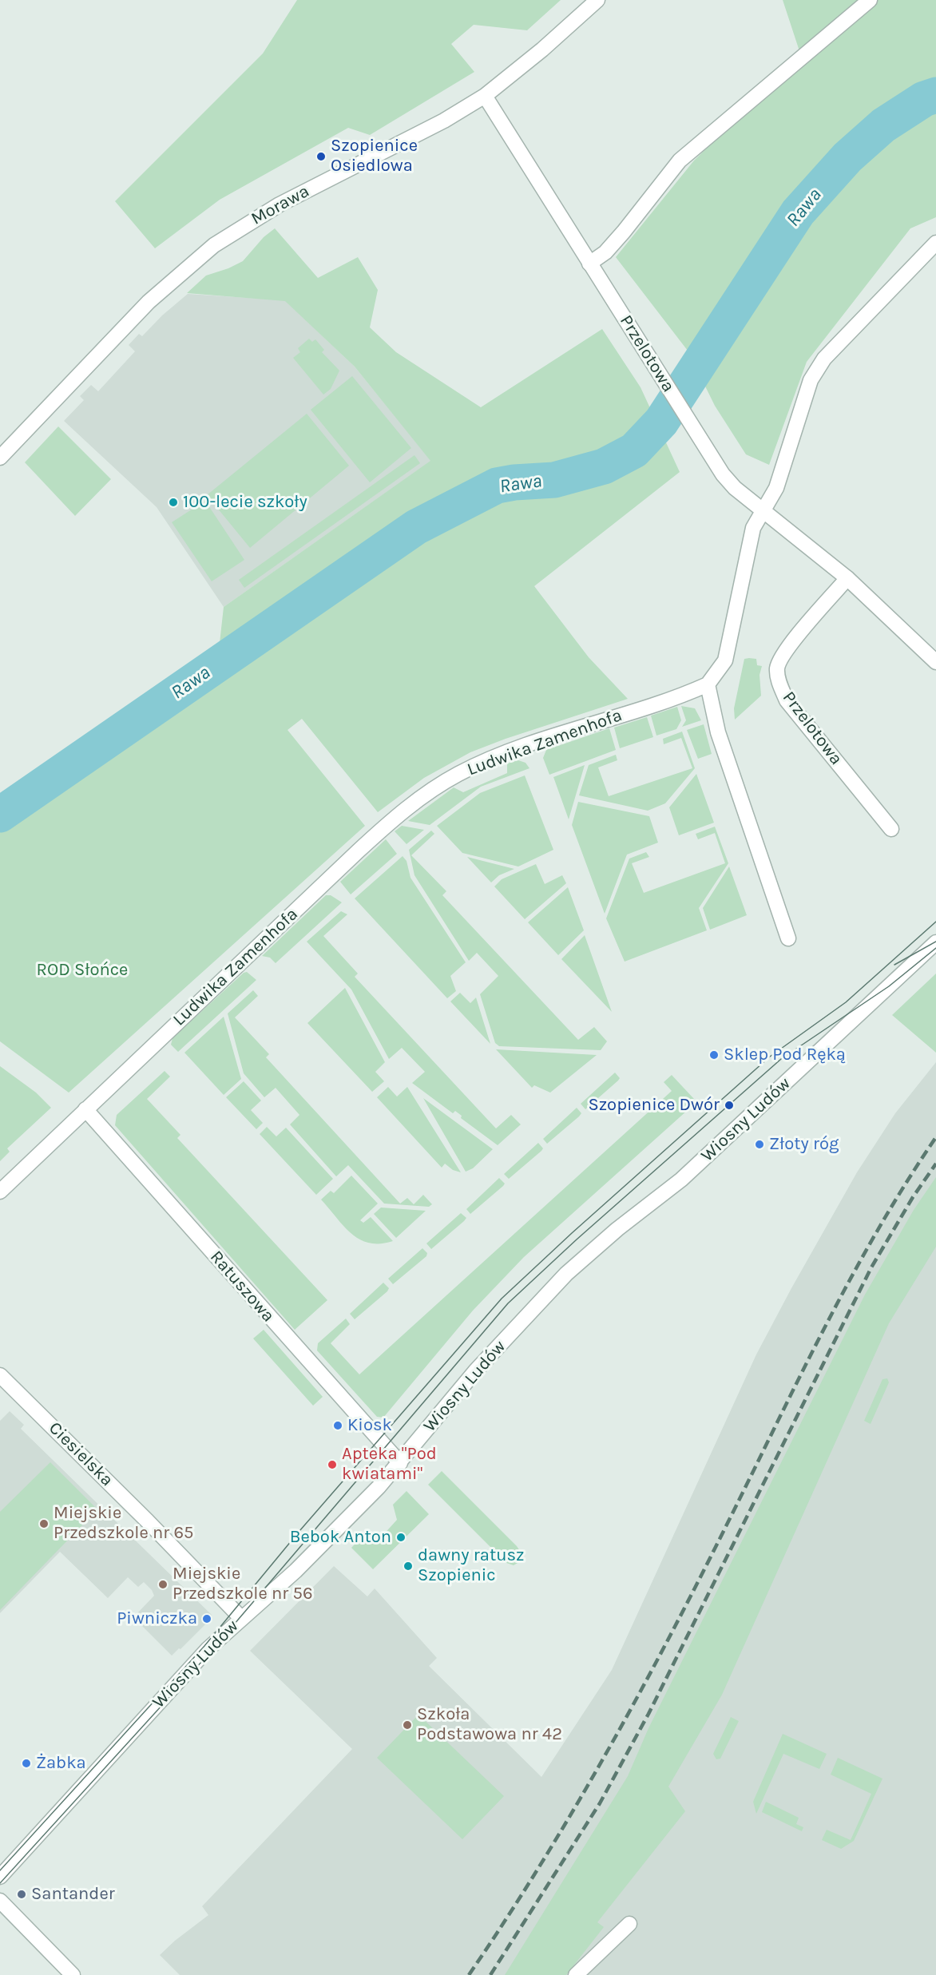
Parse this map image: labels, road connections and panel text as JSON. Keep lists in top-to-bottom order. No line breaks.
{"streets":{"street":["Morawa","Przelotowa","Ludwika Zamenhofa","Wiosny Ludów","Ratuszowa","Ciesielska"]},"crossings":[["Morawa","Przelotowa"],["Ludwika Zamenhofa","Ratuszowa"],["Wiosny Ludów","Ratuszowa"],["Wiosny Ludów","Ciesielska"]],"water":["Rawa"],"parks":["ROD Słońce"],"places":["Szopienice Osiedlowa","100-lecie szkoły","Sklep Pod Ręką","Szopienice Dwór","Złoty róg","Kiosk","Apteka \"Pod kwiatami\"","Miejskie Przedszkole nr 65","Bebok Anton","dawny ratusz Szopienic","Miejskie Przedszkole nr 56","Piwniczka","Szkoła Podstawowa nr 42","Żabka","Santander"]}
